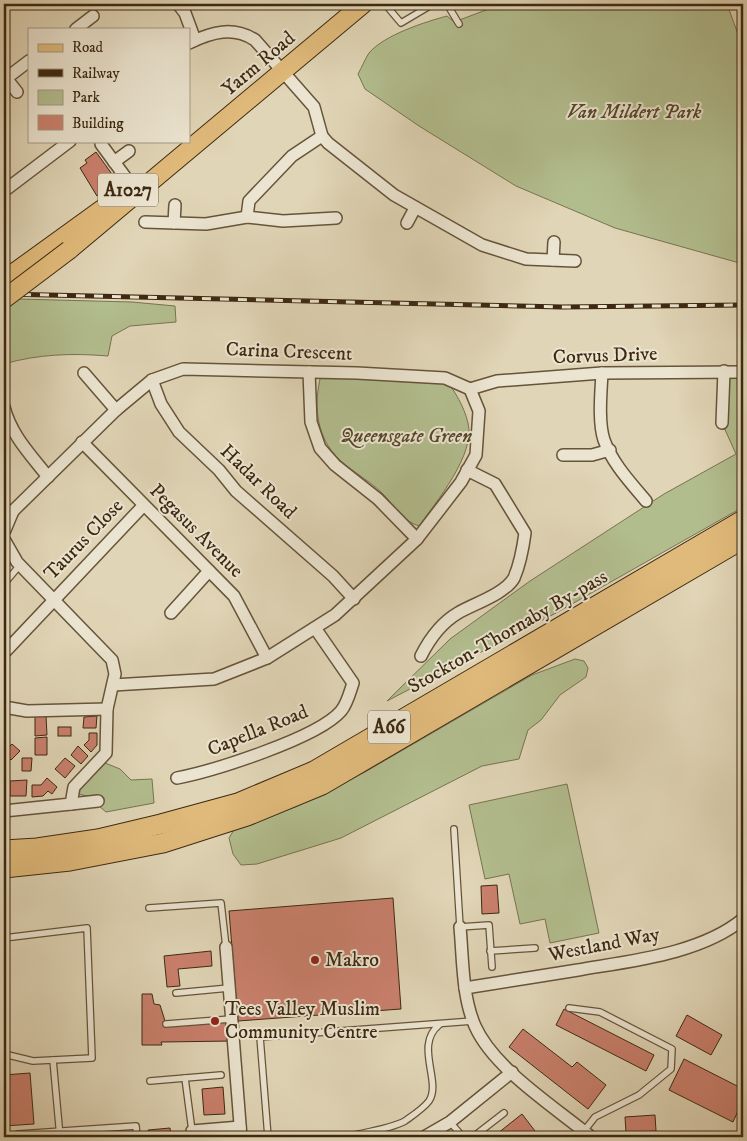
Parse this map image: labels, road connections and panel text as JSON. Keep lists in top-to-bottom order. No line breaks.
{"streets":{"highway":["Stockton-Thornaby By-pass","A66"],"main road":["Yarm Road","A1027"],"street":["Carina Crescent","Corvus Drive","Hadar Road","Pegasus Avenue","Taurus Close","Capella Road","Westland Way"]},"crossings":[["Carina Crescent","Corvus Drive"],["Carina Crescent","Hadar Road"],["Carina Crescent","Pegasus Avenue"],["Pegasus Avenue","Taurus Close"],["Stockton-Thornaby By-pass","A66"]],"parks":["Van Mildert Park","Queensgate Green"],"places":["Makro","Tees Valley Muslim Community Centre"],"legend":["Road","Railway","Park","Building"]}
